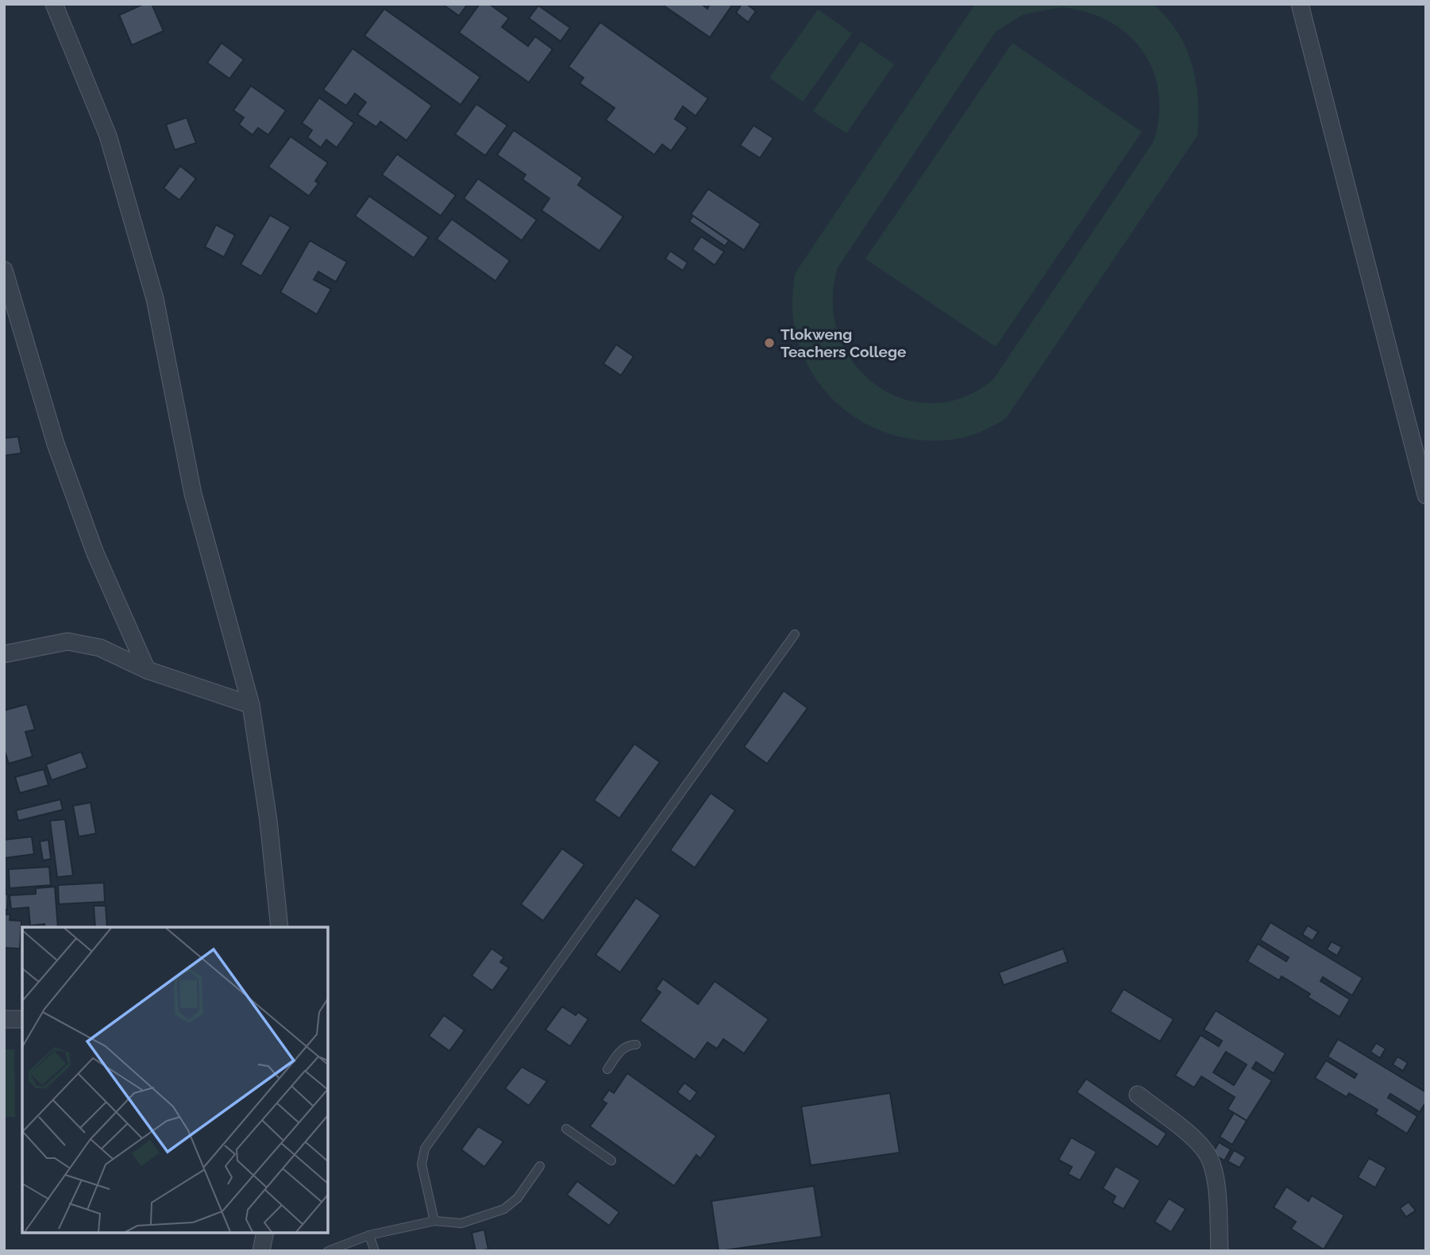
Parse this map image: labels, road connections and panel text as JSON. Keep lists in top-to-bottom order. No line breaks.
{"places":["Tlokweng Teachers College"]}
